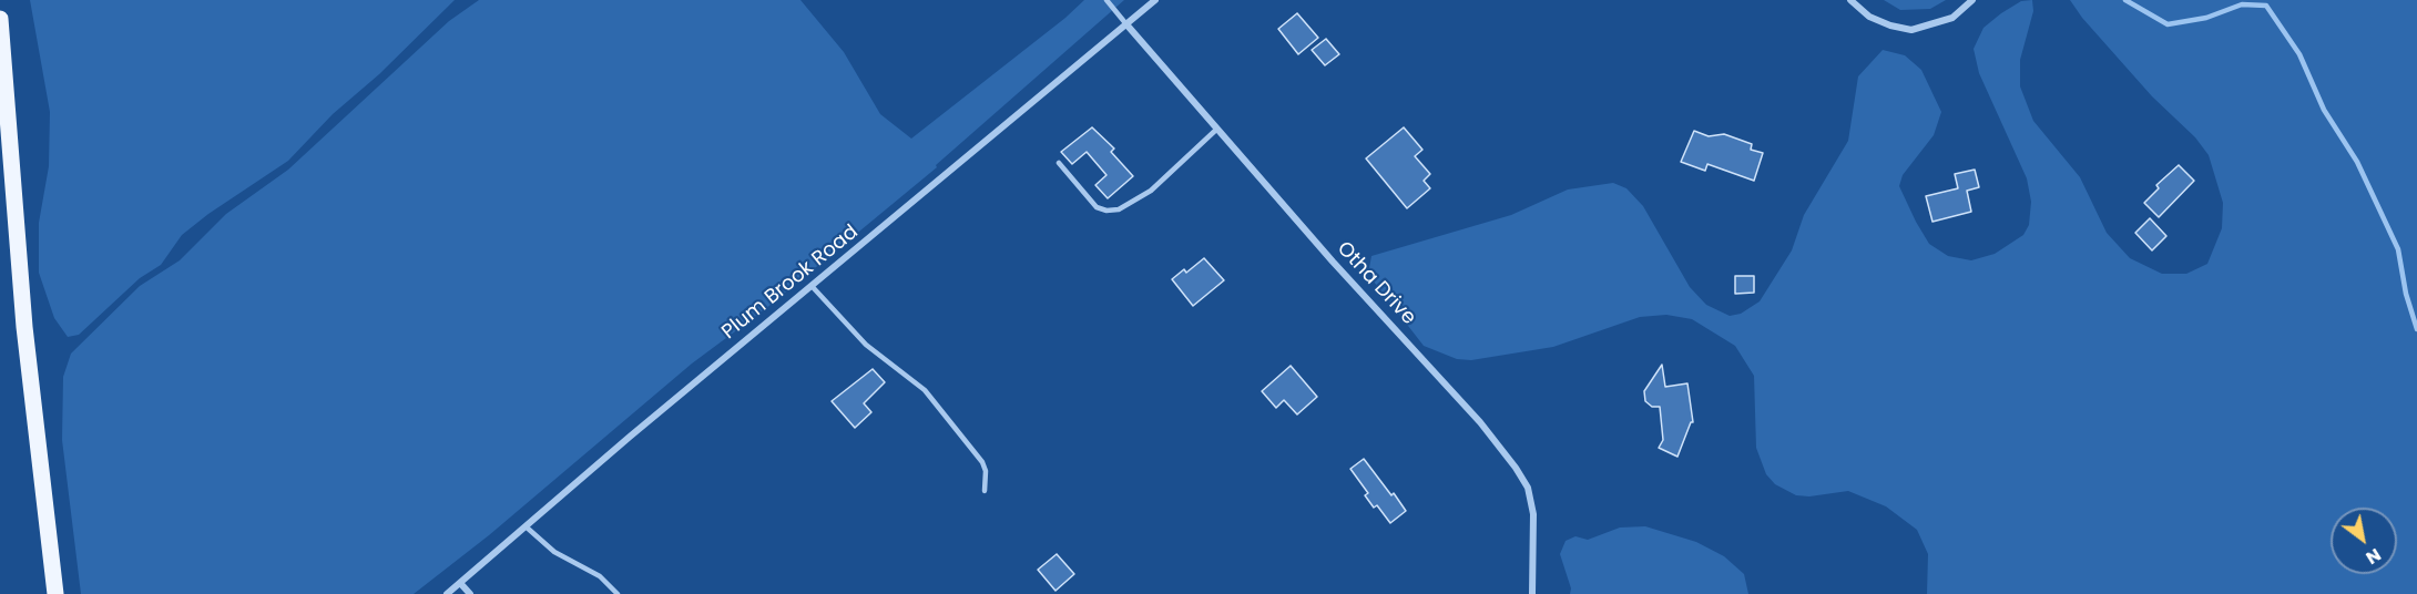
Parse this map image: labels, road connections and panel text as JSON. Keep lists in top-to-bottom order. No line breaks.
{"streets":{"street":["Plum Brook Road","Otha Drive"]},"crossings":[["Plum Brook Road","Otha Drive"]],"north":"bottom right"}
